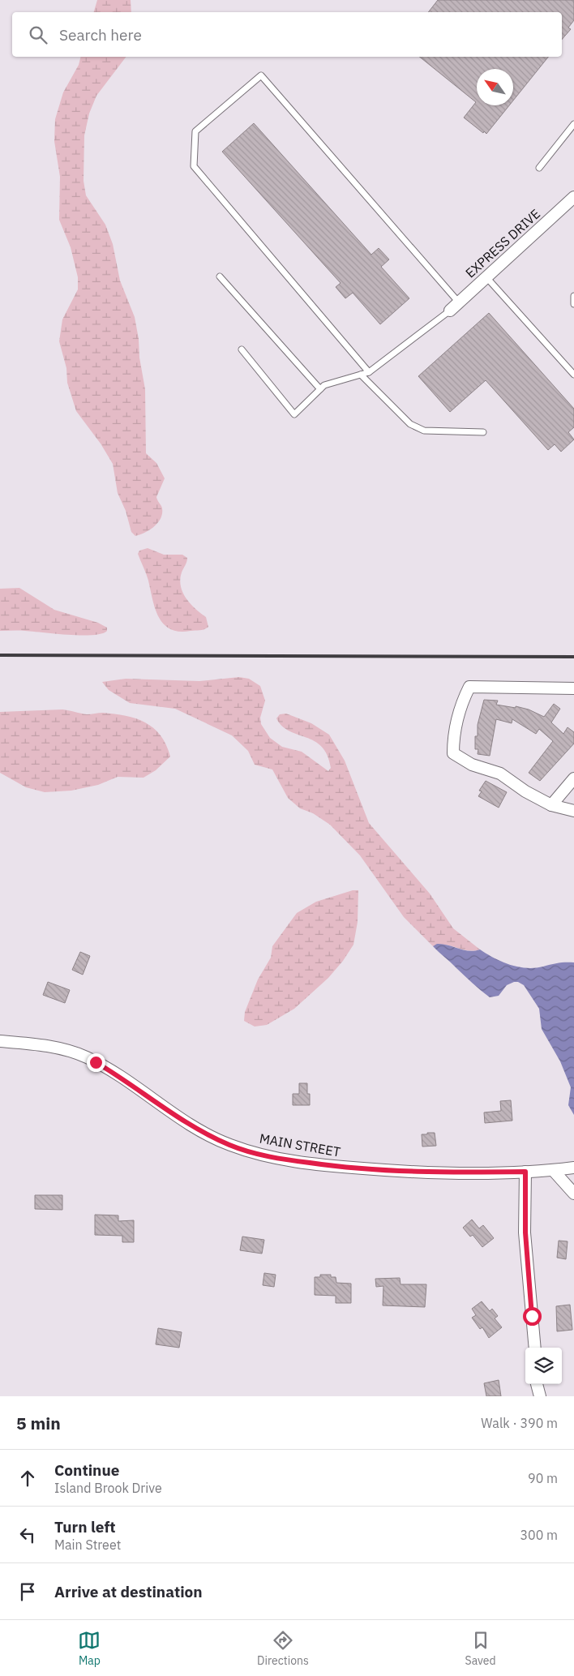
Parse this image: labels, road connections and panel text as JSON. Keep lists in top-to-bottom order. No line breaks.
{"streets":{"street":["EXPRESS DRIVE","MAIN STREET"]},"north":"top left","page":{"search":"Search here","heading":["5 min","Walk · 390 m"],"list":[["Continue","Island Brook Drive","90 m"],["Turn left","Main Street","300 m"],"Arrive at destination"],"nav":["Map","Directions","Saved"]}}
